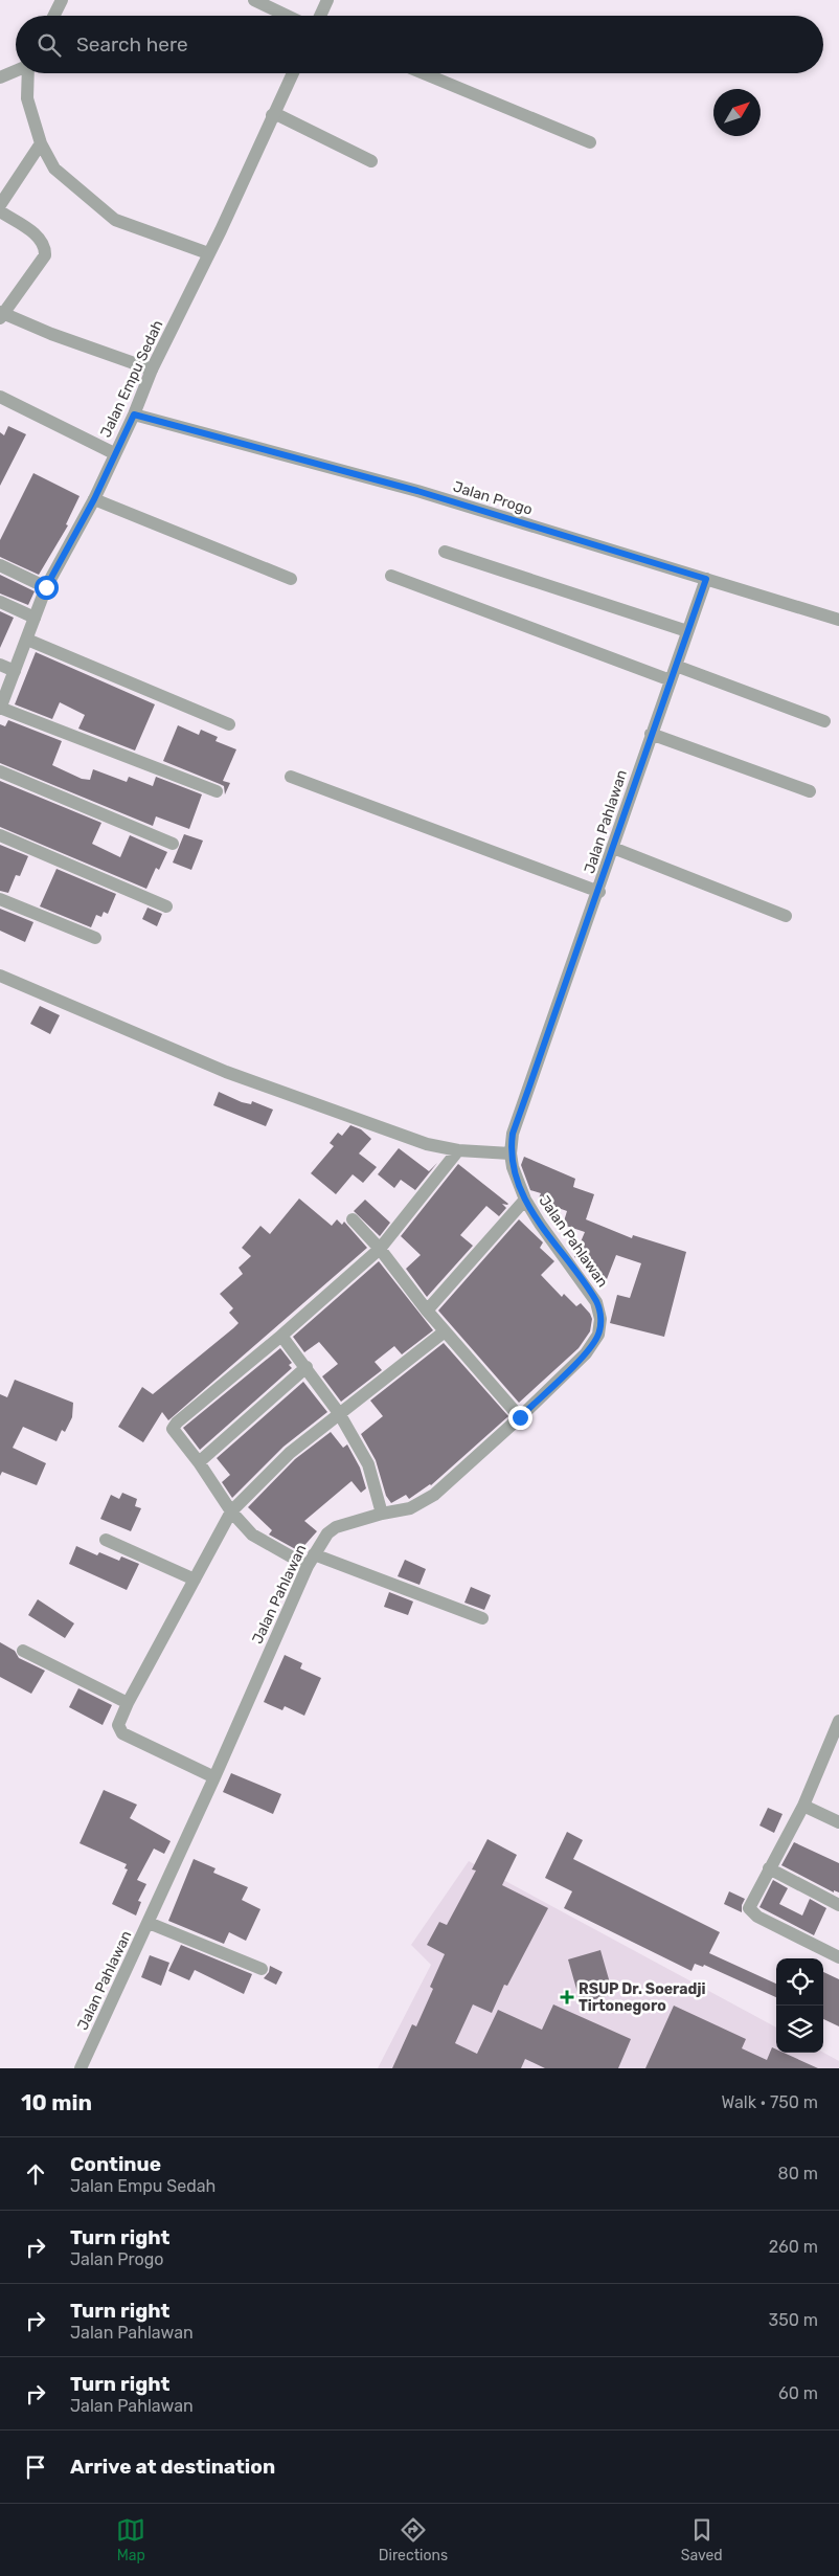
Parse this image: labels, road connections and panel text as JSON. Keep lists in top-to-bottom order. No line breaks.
{"streets":{"street":["Jalan Empu Sedah","Jalan Progo","Jalan Pahlawan"]},"crossings":[["Jalan Empu Sedah","Jalan Progo"],["Jalan Progo","Jalan Pahlawan"]],"places":{"health":["RSUP Dr. Soeradji Tirtonegoro"]},"north":"top right","page":{"search":"Search here","heading":["10 min","Walk · 750 m"],"list":[["Continue","Jalan Empu Sedah","80 m"],["Turn right","Jalan Progo","260 m"],["Turn right","Jalan Pahlawan","350 m"],["Turn right","Jalan Pahlawan","60 m"],"Arrive at destination"],"nav":["Map","Directions","Saved"]}}
